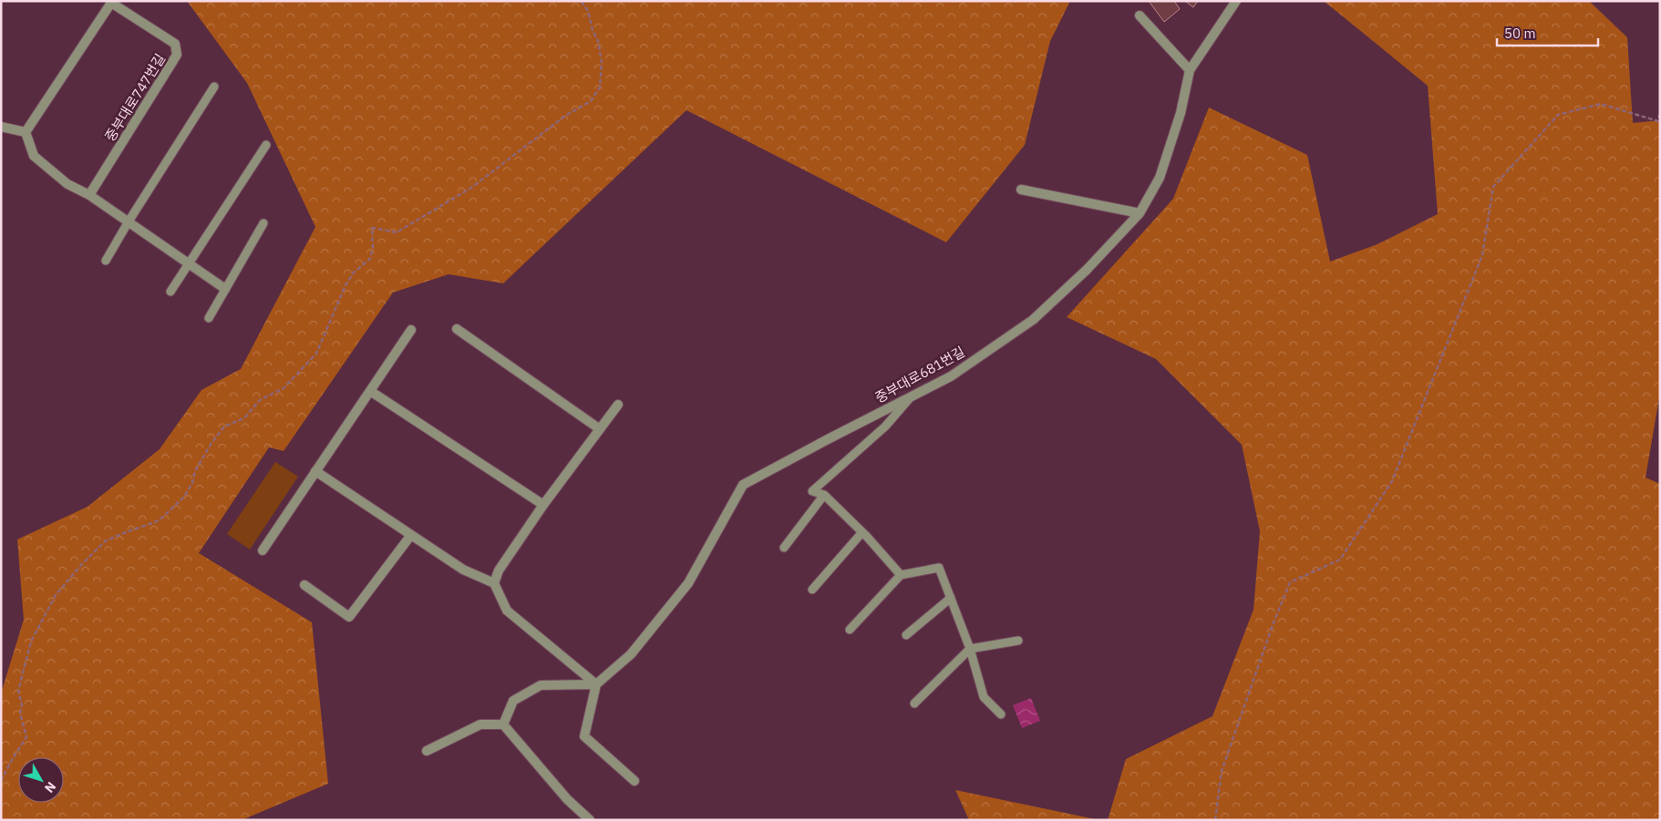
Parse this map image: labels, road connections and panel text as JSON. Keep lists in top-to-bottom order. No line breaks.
{"streets":{"street":["중부대로747번길","중부대로681번길"]},"scale_bar":"50 m","north":"bottom right"}
